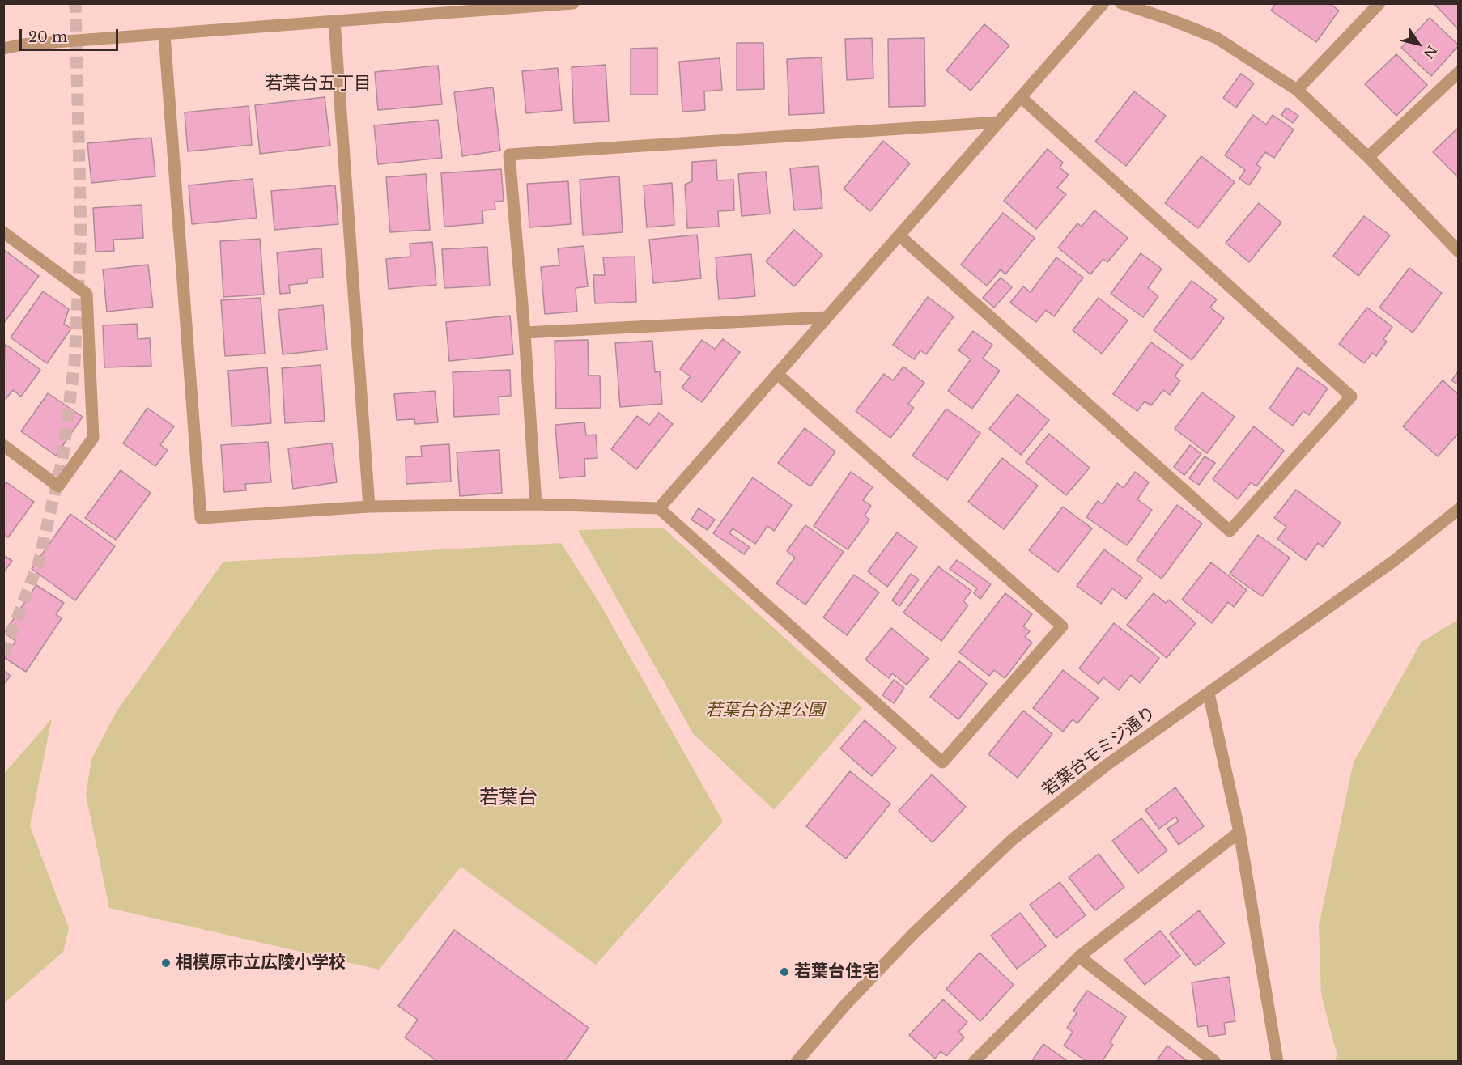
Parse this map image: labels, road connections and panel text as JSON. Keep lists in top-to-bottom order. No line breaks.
{"streets":{"street":["若葉台モミジ通り"]},"districts":["若葉台五丁目","若葉台"],"parks":["若葉台谷津公園"],"places":["相模原市立広陵小学校","若葉台住宅"],"scale_bar":"20 m","north":"bottom right"}
